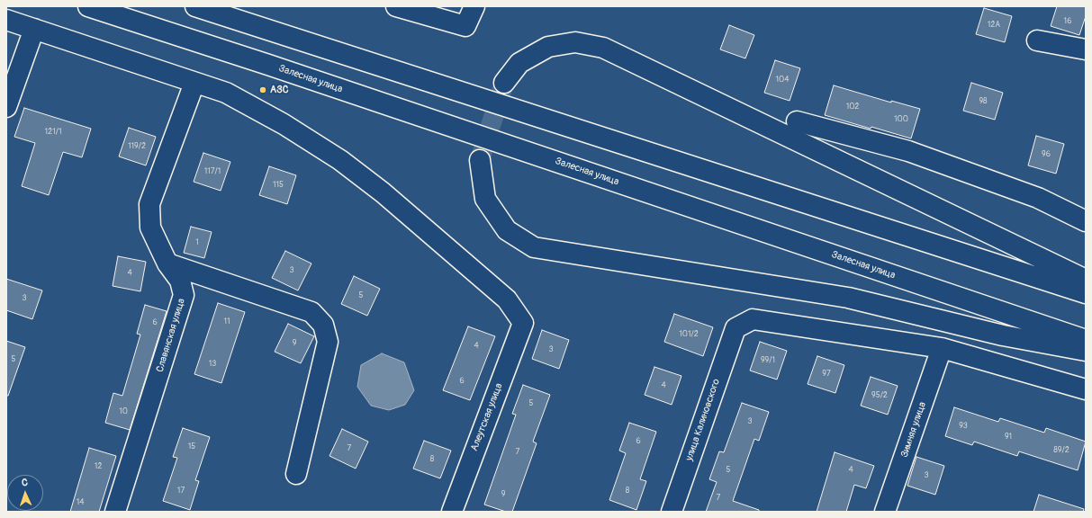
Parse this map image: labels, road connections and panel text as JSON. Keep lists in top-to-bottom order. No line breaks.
{"streets":{"main road":["Залесная улица","Славянская улица","Алеутская улица","улица Калиновского","Зимняя улица"]},"crossings":[["Славянская улица","Алеутская улица"],["улица Калиновского","Зимняя улица"]],"places":["АЗС"],"house_numbers":["16","12А","104","98","102","100","121/1","119/2","96","117/1","115","1","3","4","5","3","11","6","101/2","9","4","3","5","99/1","13","97","6","4","95/2","5","10","3","93","91","6","15","7","89/2","7","8","12","5","4","3","17","8","9","7","14"],"north":"top"}
